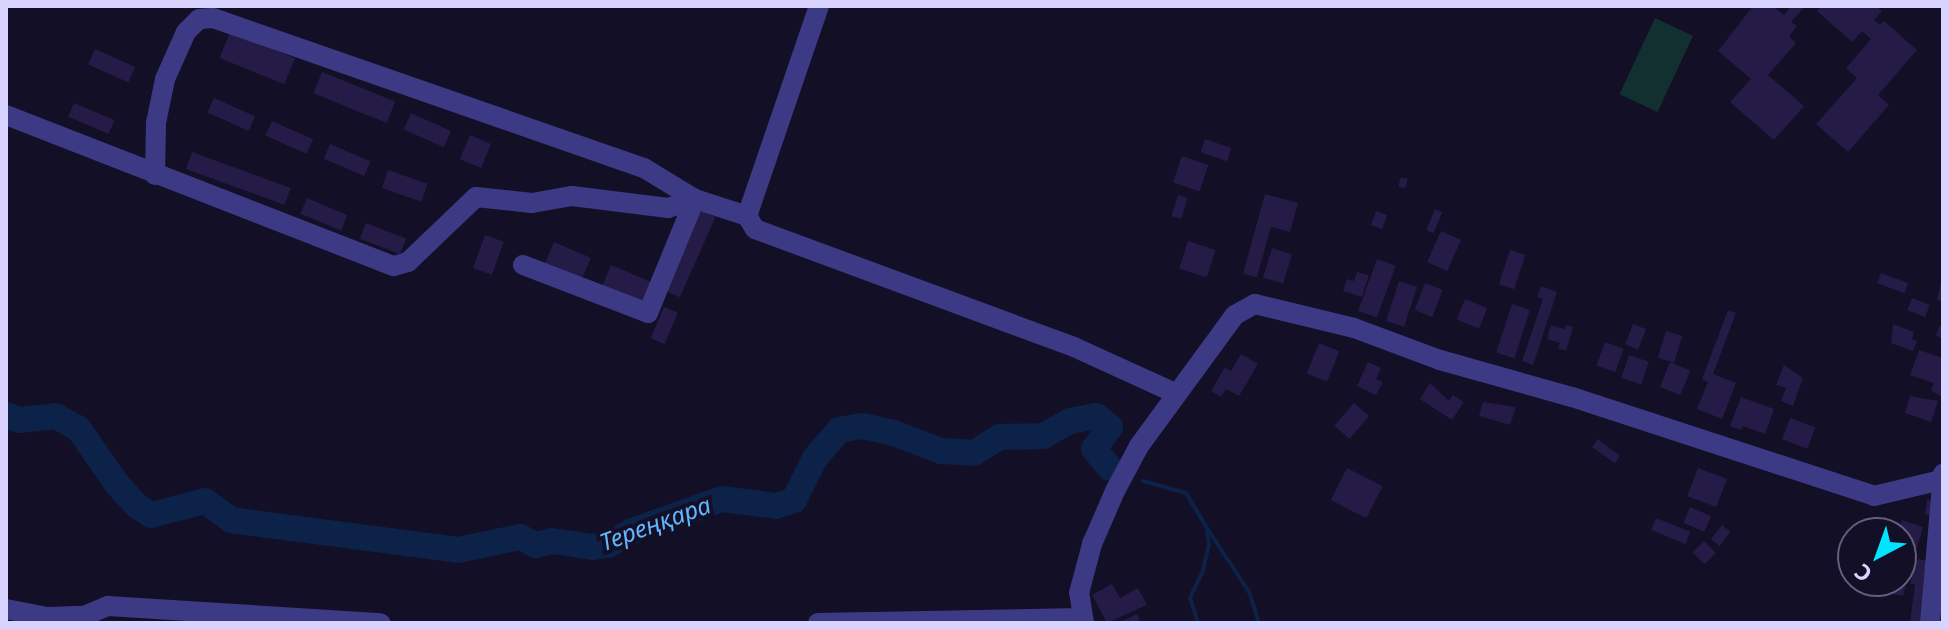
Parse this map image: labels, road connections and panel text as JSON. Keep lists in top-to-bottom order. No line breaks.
{"water":["Тереңқара"],"north":"bottom left"}
